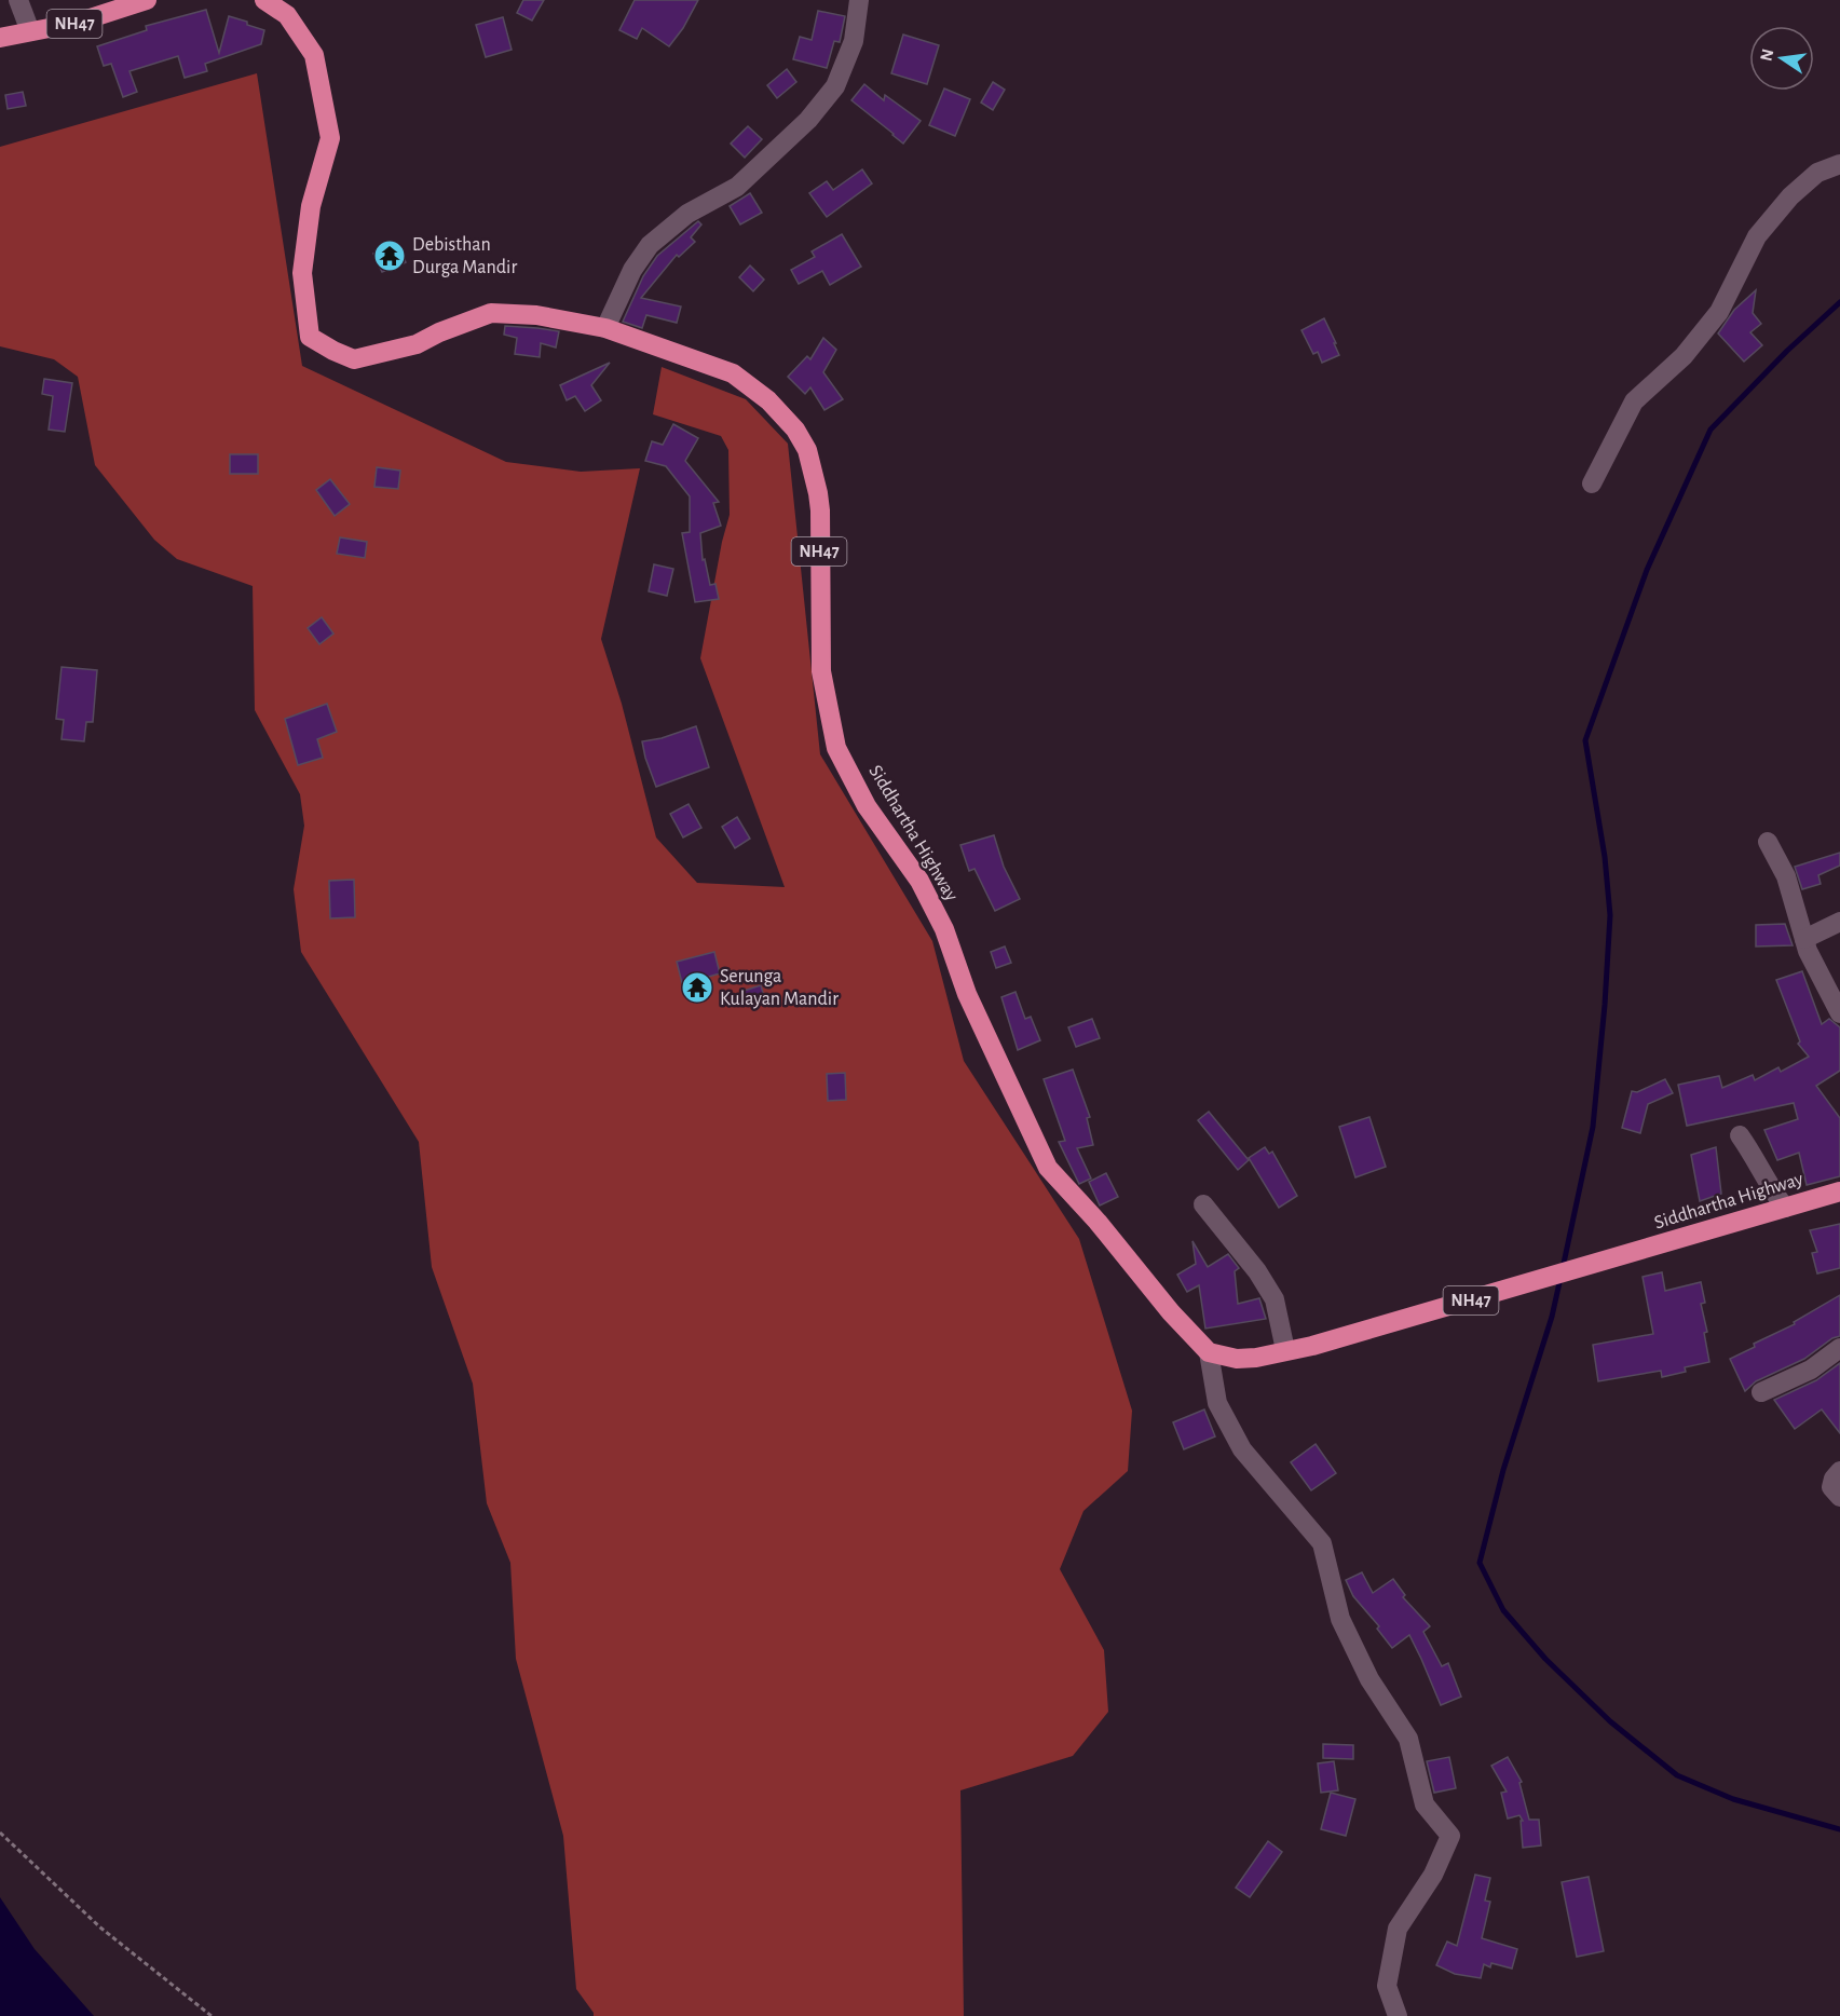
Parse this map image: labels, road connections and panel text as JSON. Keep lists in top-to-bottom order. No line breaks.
{"streets":{"highway":["NH47","Siddhartha Highway"]},"crossings":[["NH47","Siddhartha Highway"]],"places":{"temple":["Debisthan Durga Mandir","Serunga Kulayan Mandir"]},"north":"left"}
